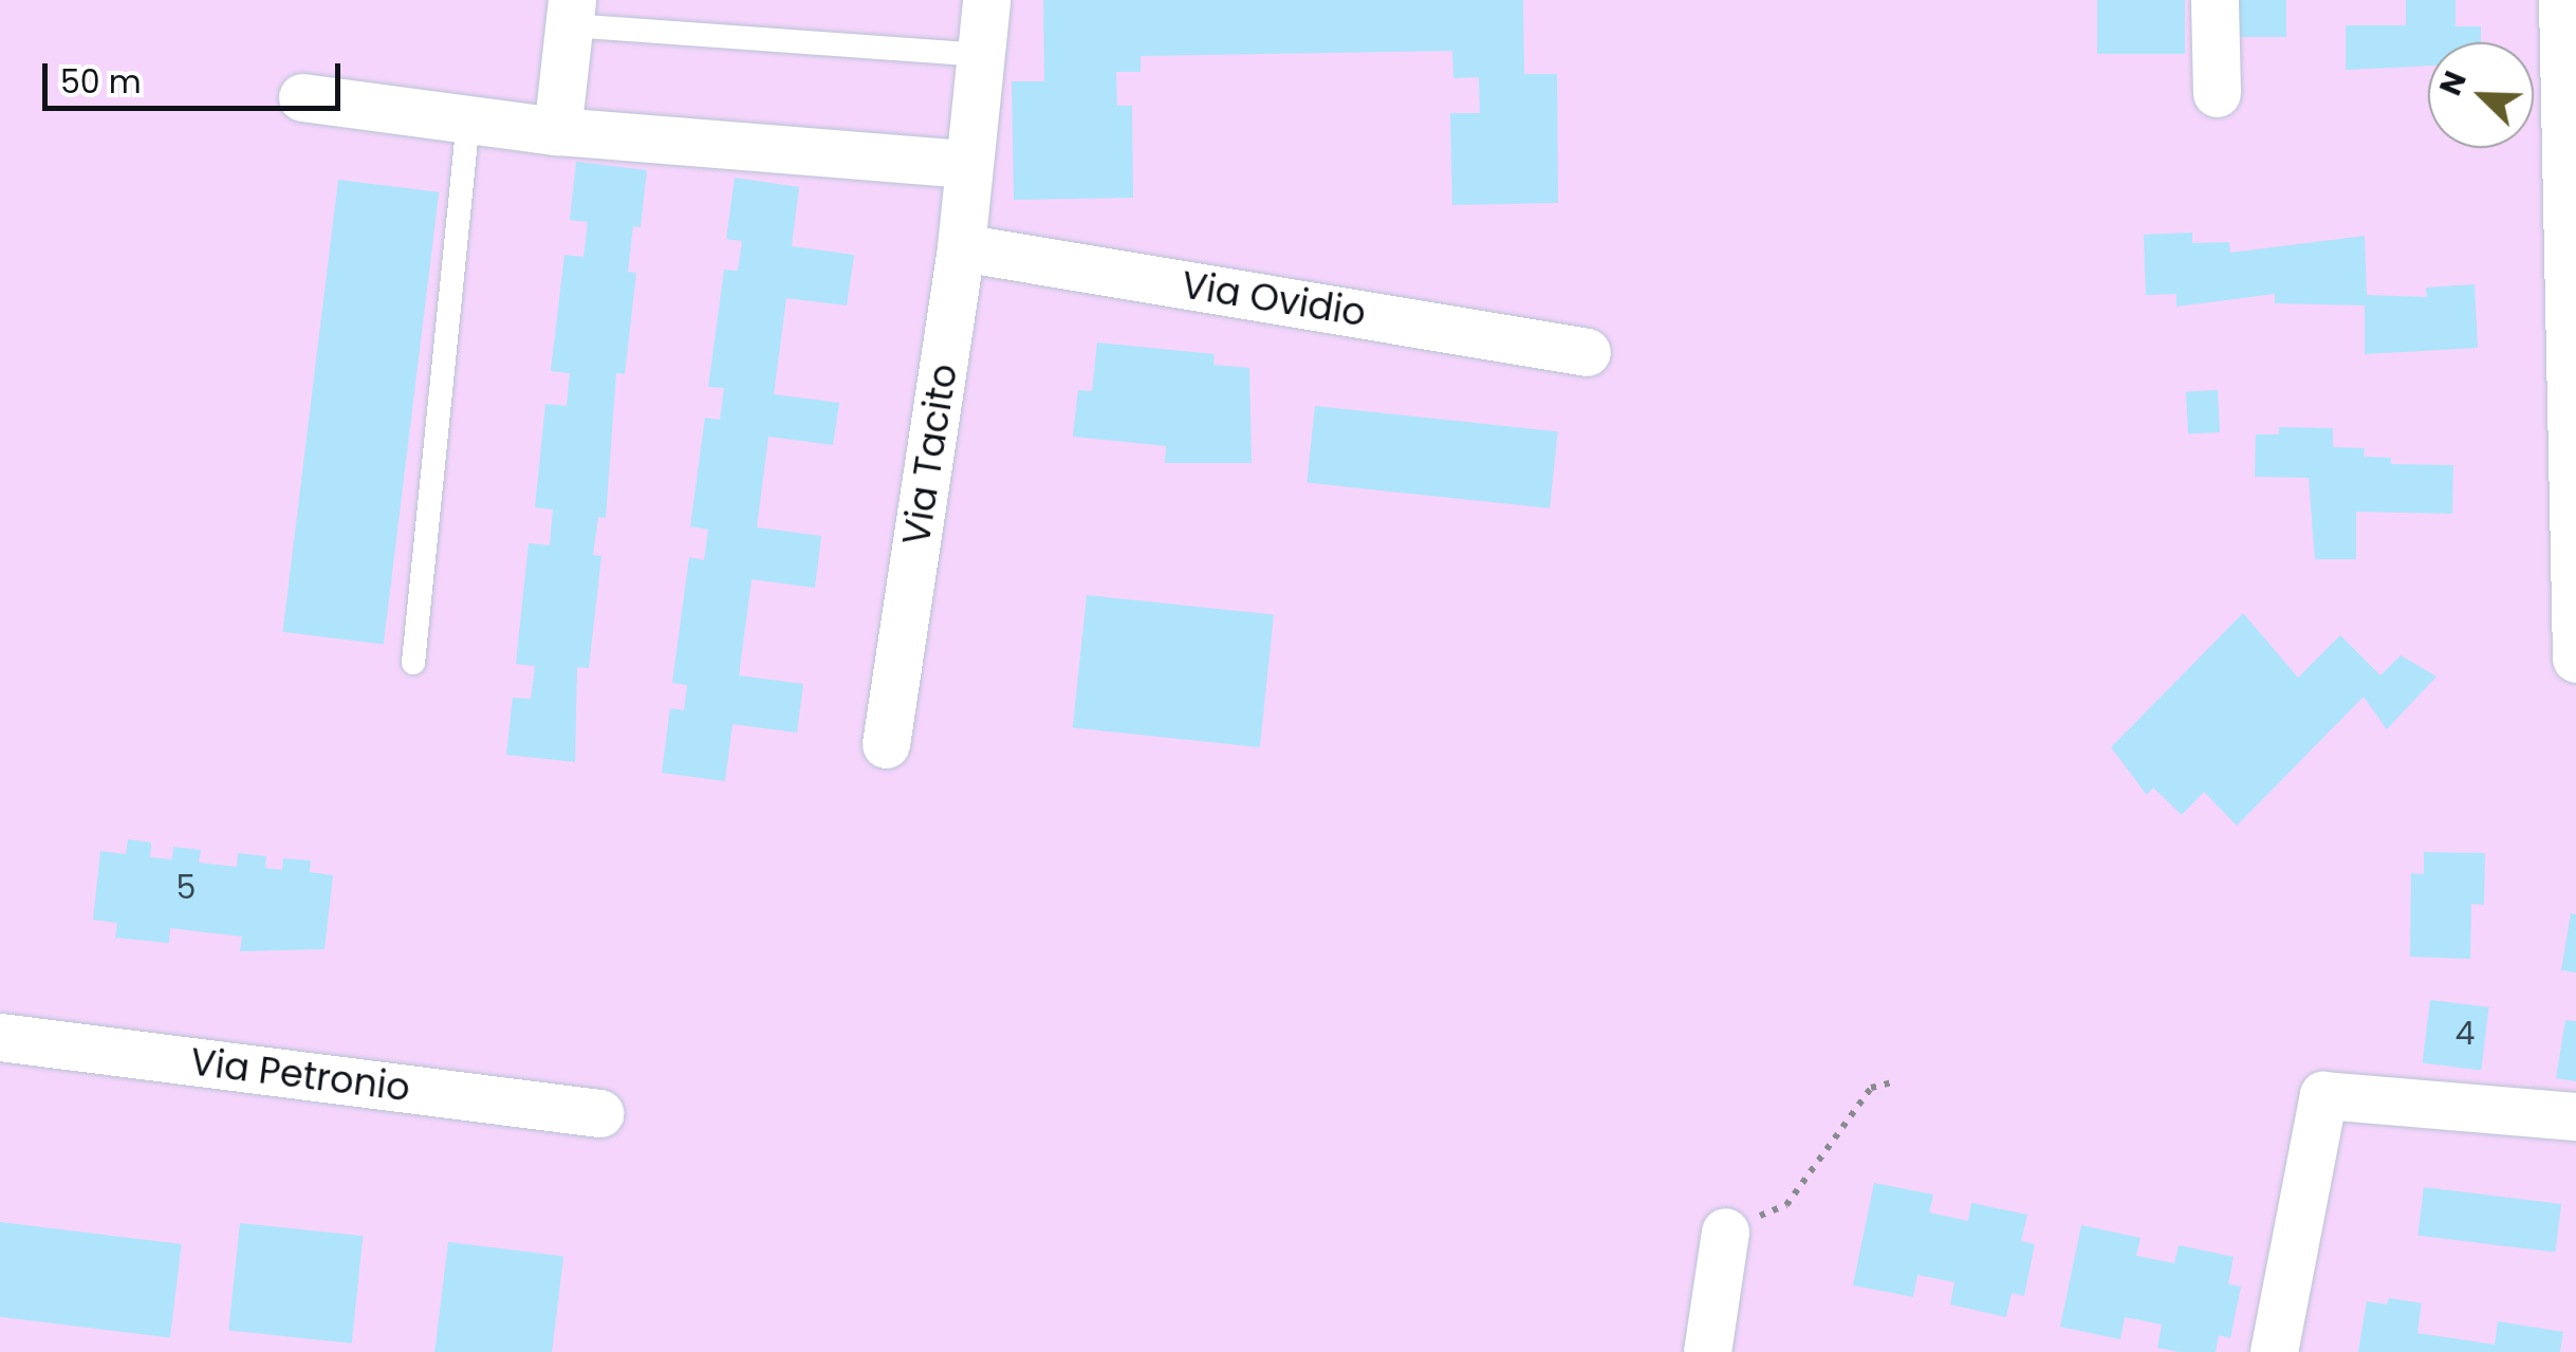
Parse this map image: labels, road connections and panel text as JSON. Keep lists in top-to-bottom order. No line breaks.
{"streets":{"street":["Via Ovidio","Via Tacito","Via Petronio"]},"crossings":[["Via Ovidio","Via Tacito"]],"house_numbers":["5","4"],"scale_bar":"50 m","north":"top left"}
